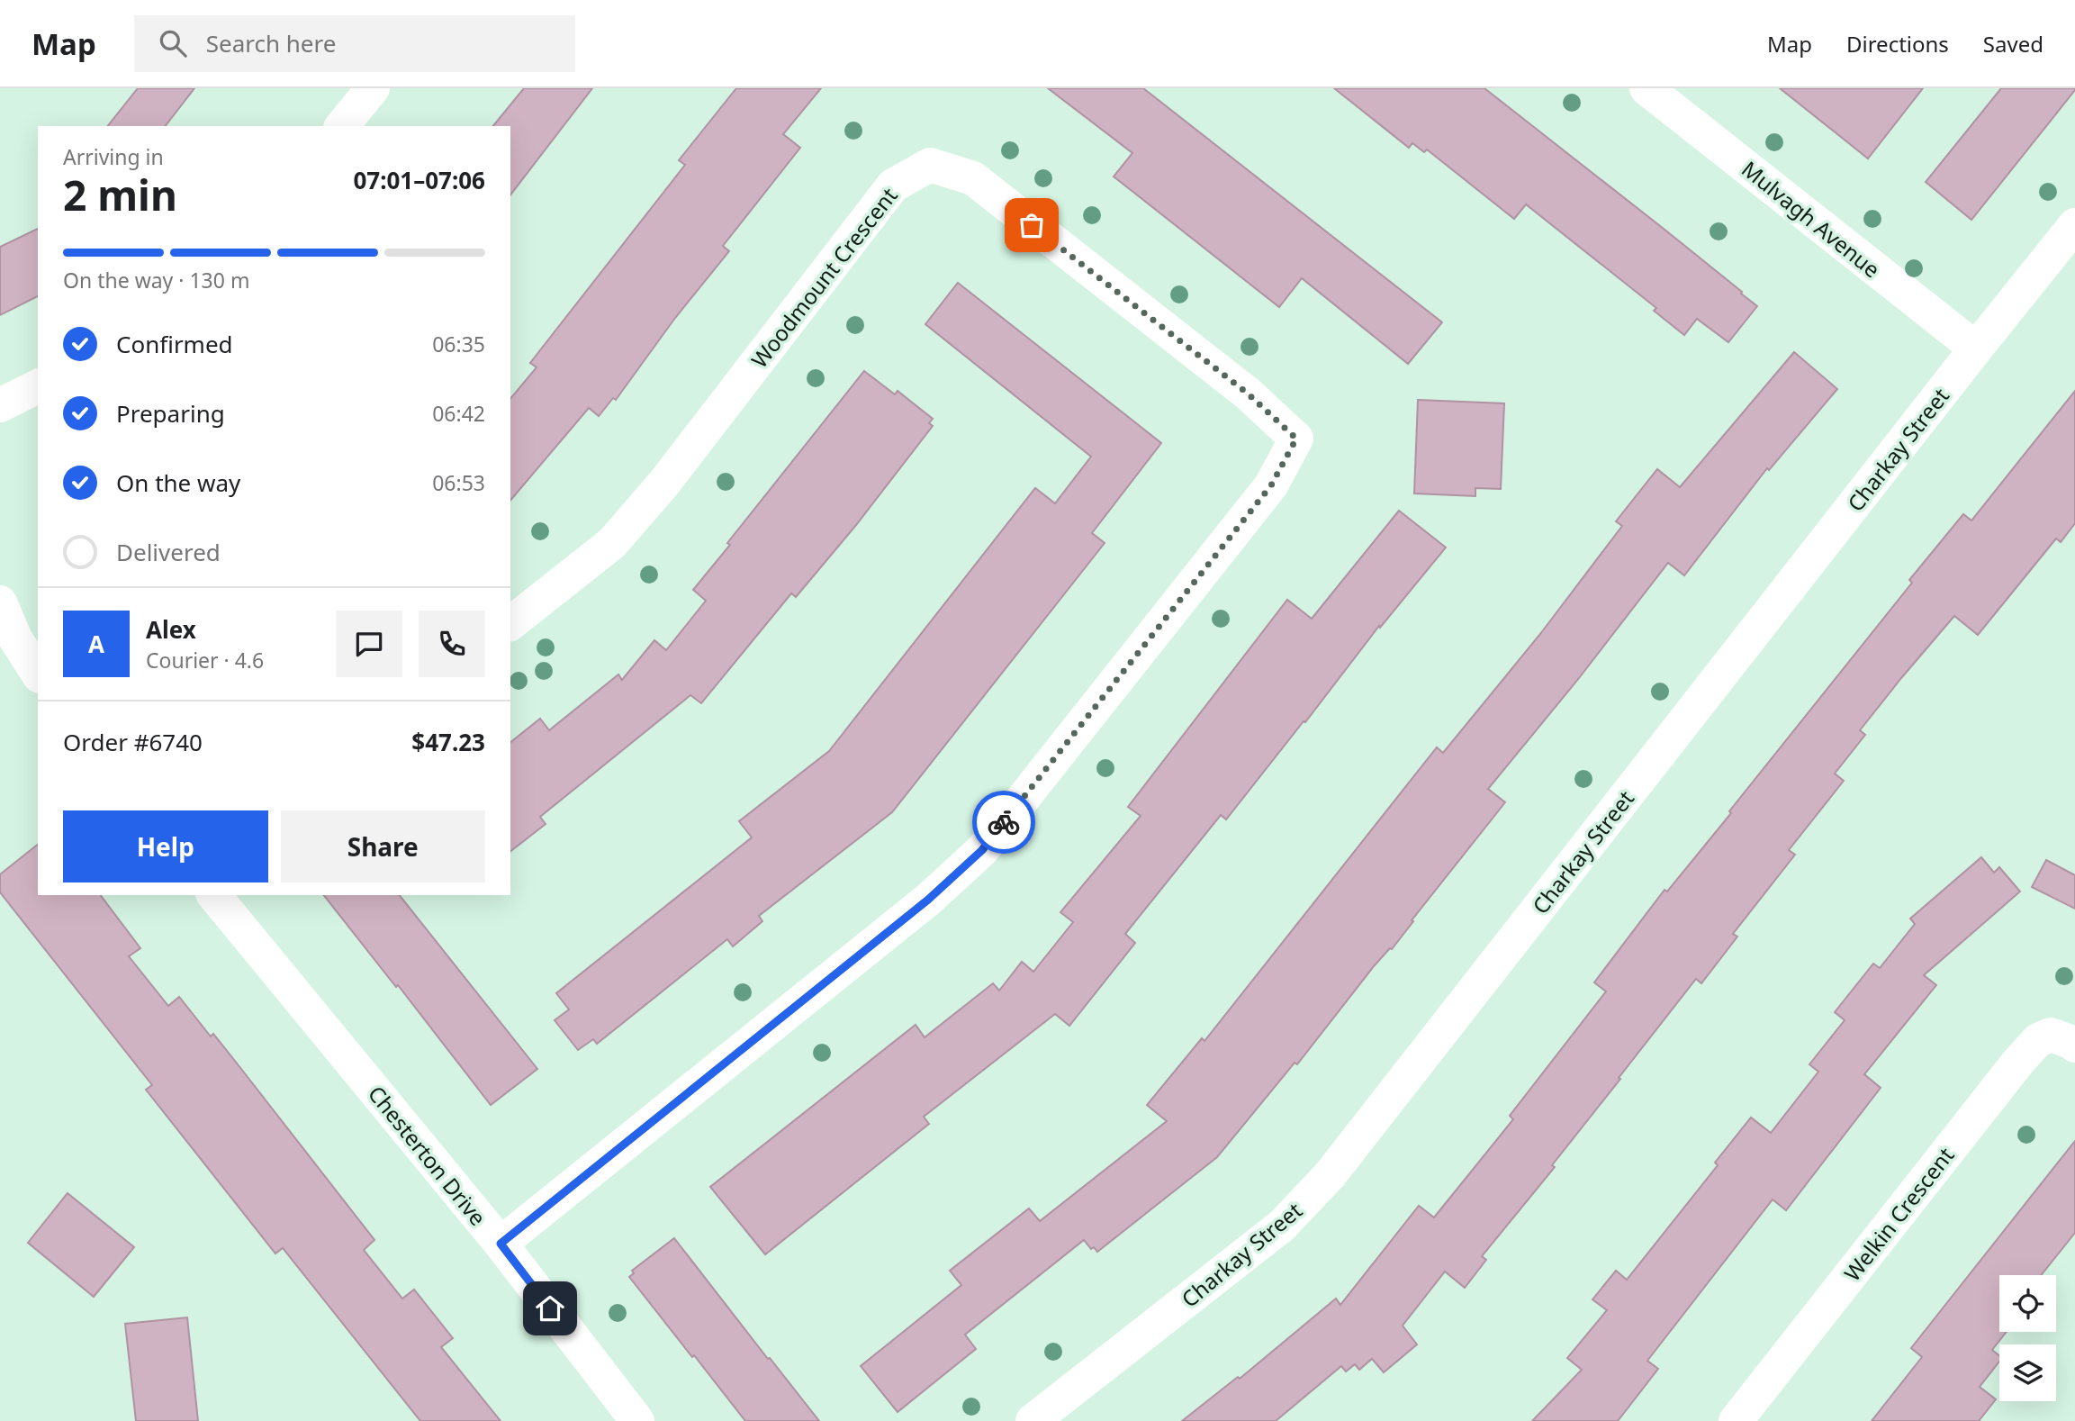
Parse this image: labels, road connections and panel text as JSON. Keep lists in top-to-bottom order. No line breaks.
{"streets":{"street":["Mulvagh Avenue","Woodmount Crescent","Charkay Street","Chesterton Drive","Welkin Crescent"]},"crossings":[["Mulvagh Avenue","Charkay Street"],["Woodmount Crescent","Chesterton Drive"]],"page":{"header":"Map","search":"Search here","nav":["Map","Directions","Saved"],"heading":["2 min","Arriving in","07:01–07:06"],"panel":["Alex","Courier · 4.6","Order #6740","$47.23"],"bar":"On the way · 130 m","list":[["Confirmed","06:35"],["Preparing","06:42"],["On the way","06:53"],"Delivered"],"round":"A","buttons":["Help","Share"]}}
